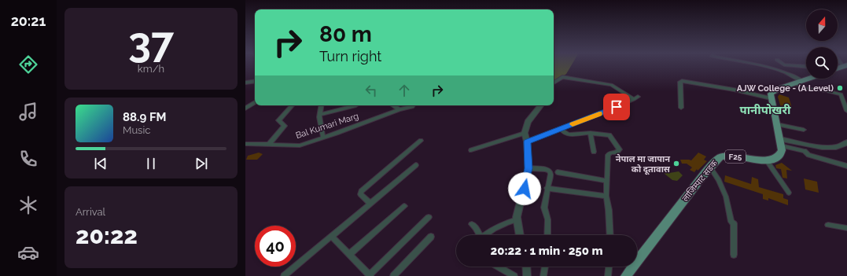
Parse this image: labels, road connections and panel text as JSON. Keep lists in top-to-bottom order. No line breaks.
{"streets":{"main road":["F25","लाजिम्पाट सडक"],"street":["Bal Kumari Marg"]},"districts":["पानीपोखरी"],"places":["AJW College - (A Level)","नेपाल मा जापान को दूतावास"],"north":"top","page":{"tabs":"20:21","tile":[["37","km/h"],["Arrival","20:22"]],"turn":["80 m","Turn right"],"song":["88.9 FM","Music"],"limit":"40","trip":"20:22 · 1 min · 250 m"}}
